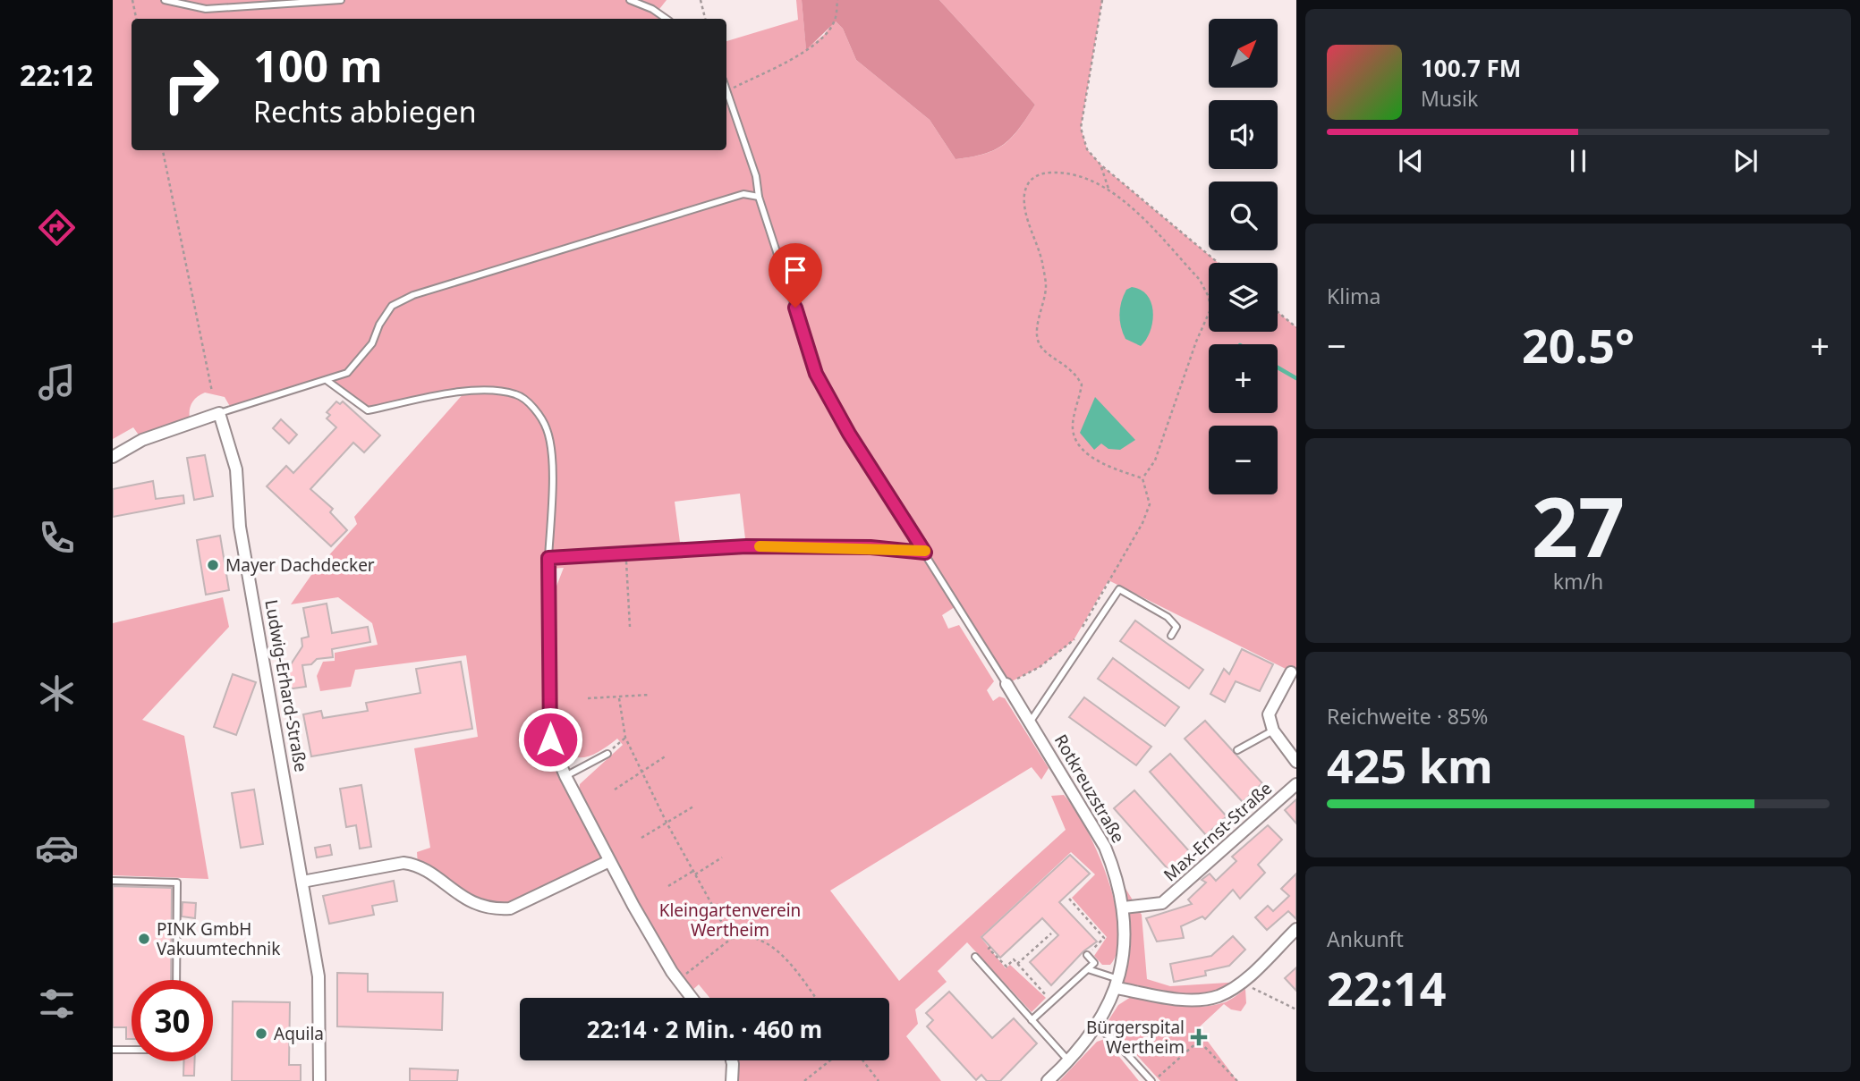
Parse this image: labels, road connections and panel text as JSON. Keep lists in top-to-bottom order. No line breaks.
{"streets":{"street":["Ludwig-Erhard-Straße","Rotkreuzstraße","Max-Ernst-Straße"]},"crossings":[["Rotkreuzstraße","Max-Ernst-Straße"]],"parks":["Kleingartenverein Wertheim"],"places":{"other":["Mayer Dachdecker","PINK GmbH Vakuumtechnik","Aquila"],"health":["Bürgerspital Wertheim"]},"north":"top right","page":{"tabs":"22:12","map_buttons":["+","−"],"turn":["100 m","Rechts abbiegen"],"song":["100.7 FM","Musik"],"tile":["Klima",["27","km/h"],["Reichweite · 85%","425 km"],["Ankunft","22:14"]],"heat":["−","20.5°","+"],"limit":"30","trip":"22:14 · 2 Min. · 460 m"}}
